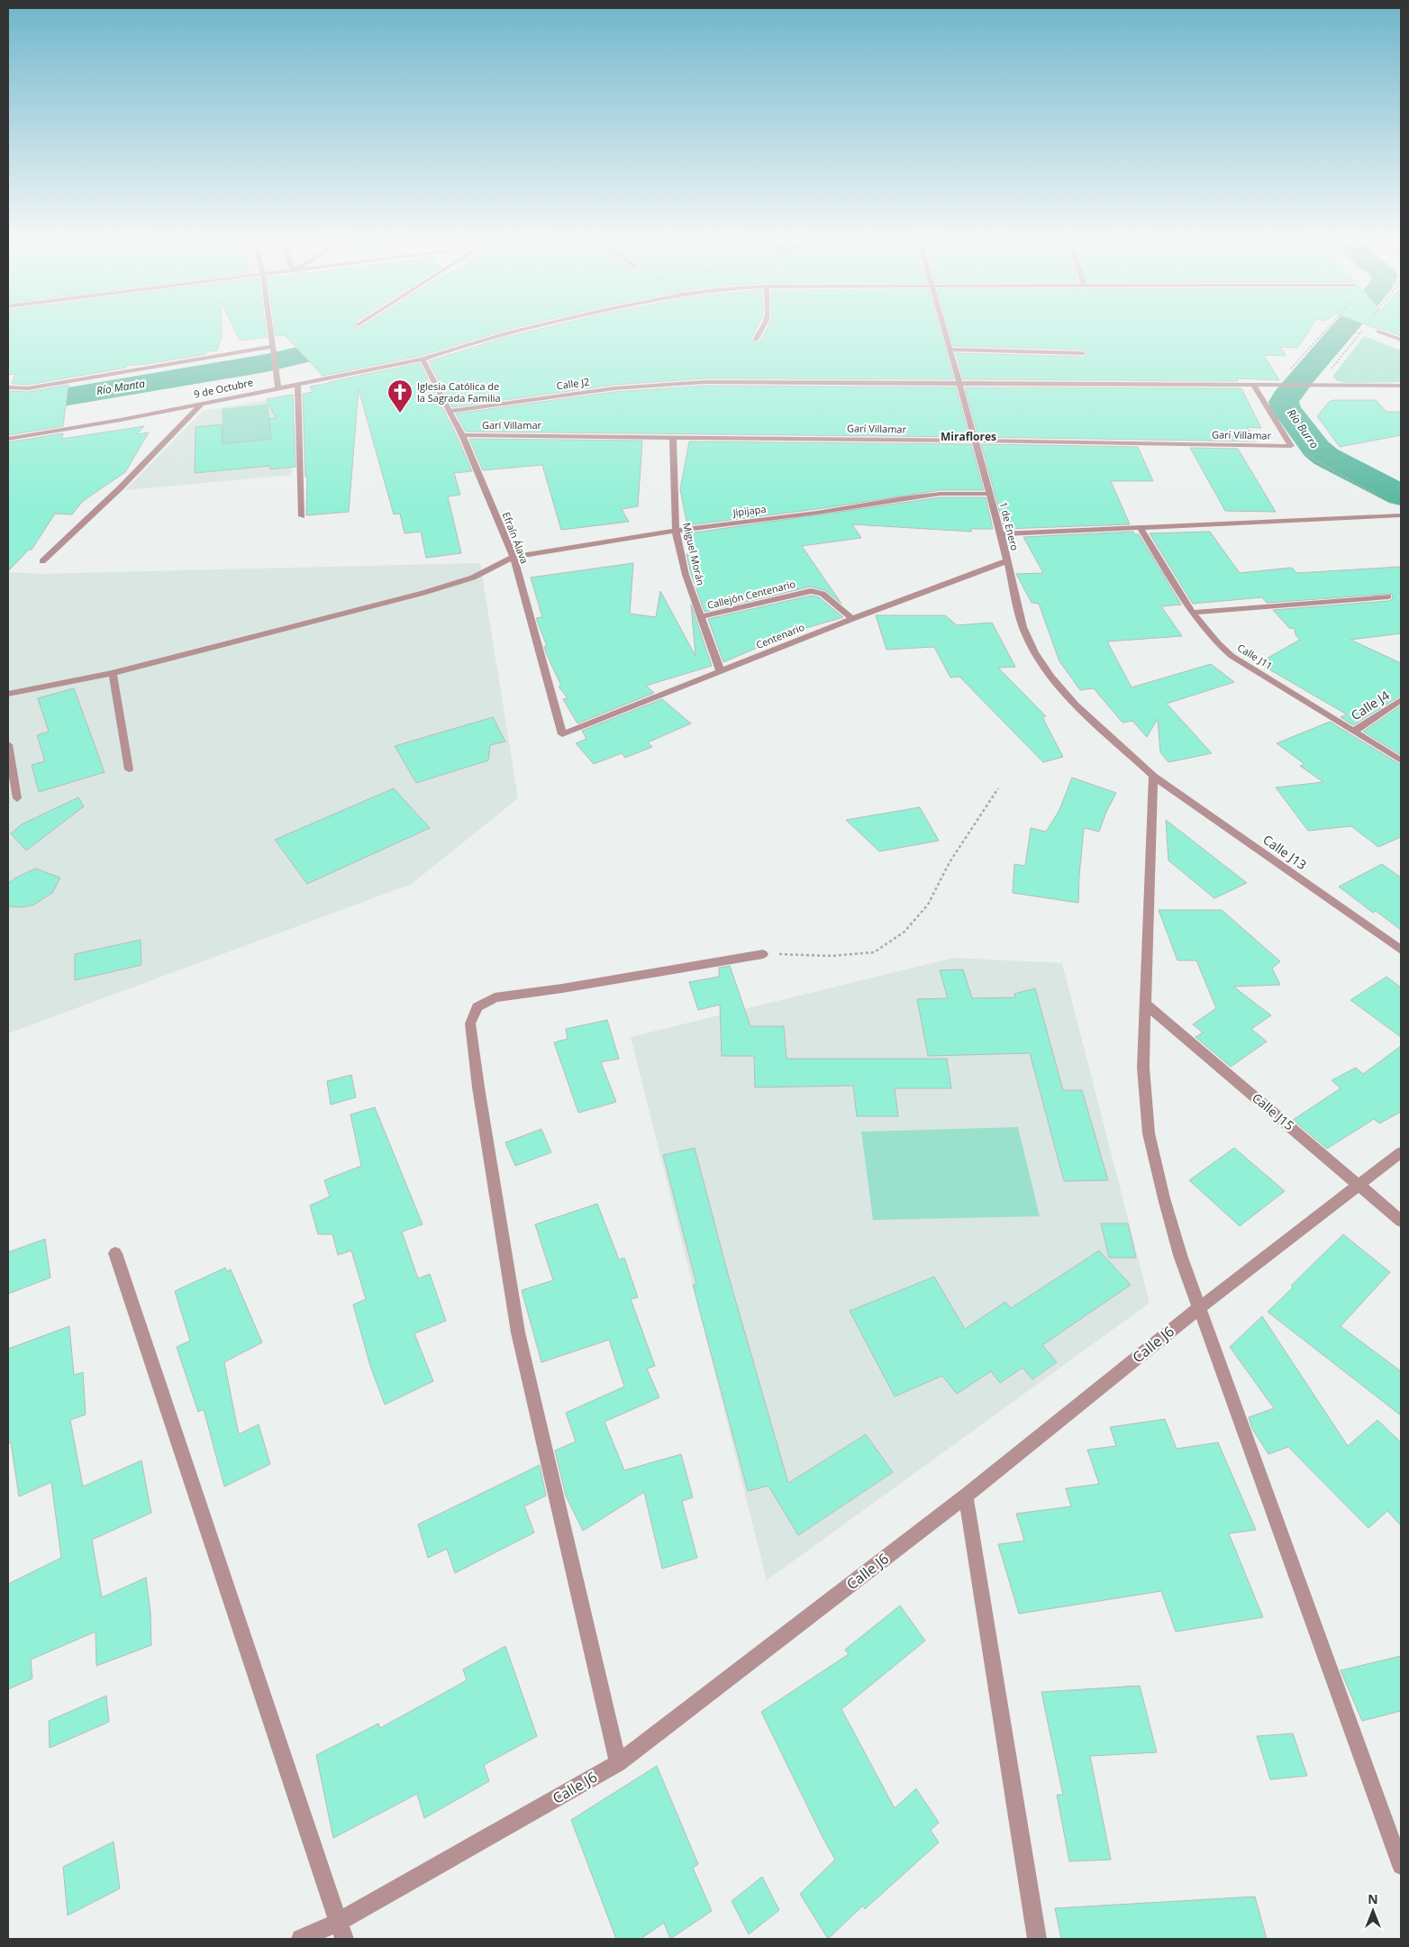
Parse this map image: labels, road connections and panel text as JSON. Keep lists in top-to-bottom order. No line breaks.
{"streets":{"street":["Calle J2","9 de Octubre","Garí Villamar","Jipijapa","1 de Enero","Efraín Álava","Miguel Morán","Callejón Centenario","Centenario","Calle J11","Calle J4","Calle J13","Calle J15","Calle J6"]},"crossings":[["Calle J2","1 de Enero"],["Calle J2","Efraín Álava"],["9 de Octubre","Efraín Álava"],["Garí Villamar","1 de Enero"],["Garí Villamar","Efraín Álava"],["Garí Villamar","Miguel Morán"],["Jipijapa","1 de Enero"],["Jipijapa","Efraín Álava"],["Jipijapa","Miguel Morán"],["1 de Enero","Centenario"],["1 de Enero","Calle J13"],["Efraín Álava","Centenario"],["Miguel Morán","Callejón Centenario"],["Miguel Morán","Centenario"],["Callejón Centenario","Centenario"],["Calle J11","Calle J4"],["Calle J15","Calle J6"]],"districts":["Miraflores"],"water":["Río Manta","Río Burro"],"places":{"church":["Iglesia Católica de la Sagrada Familia"]},"north":"top"}
